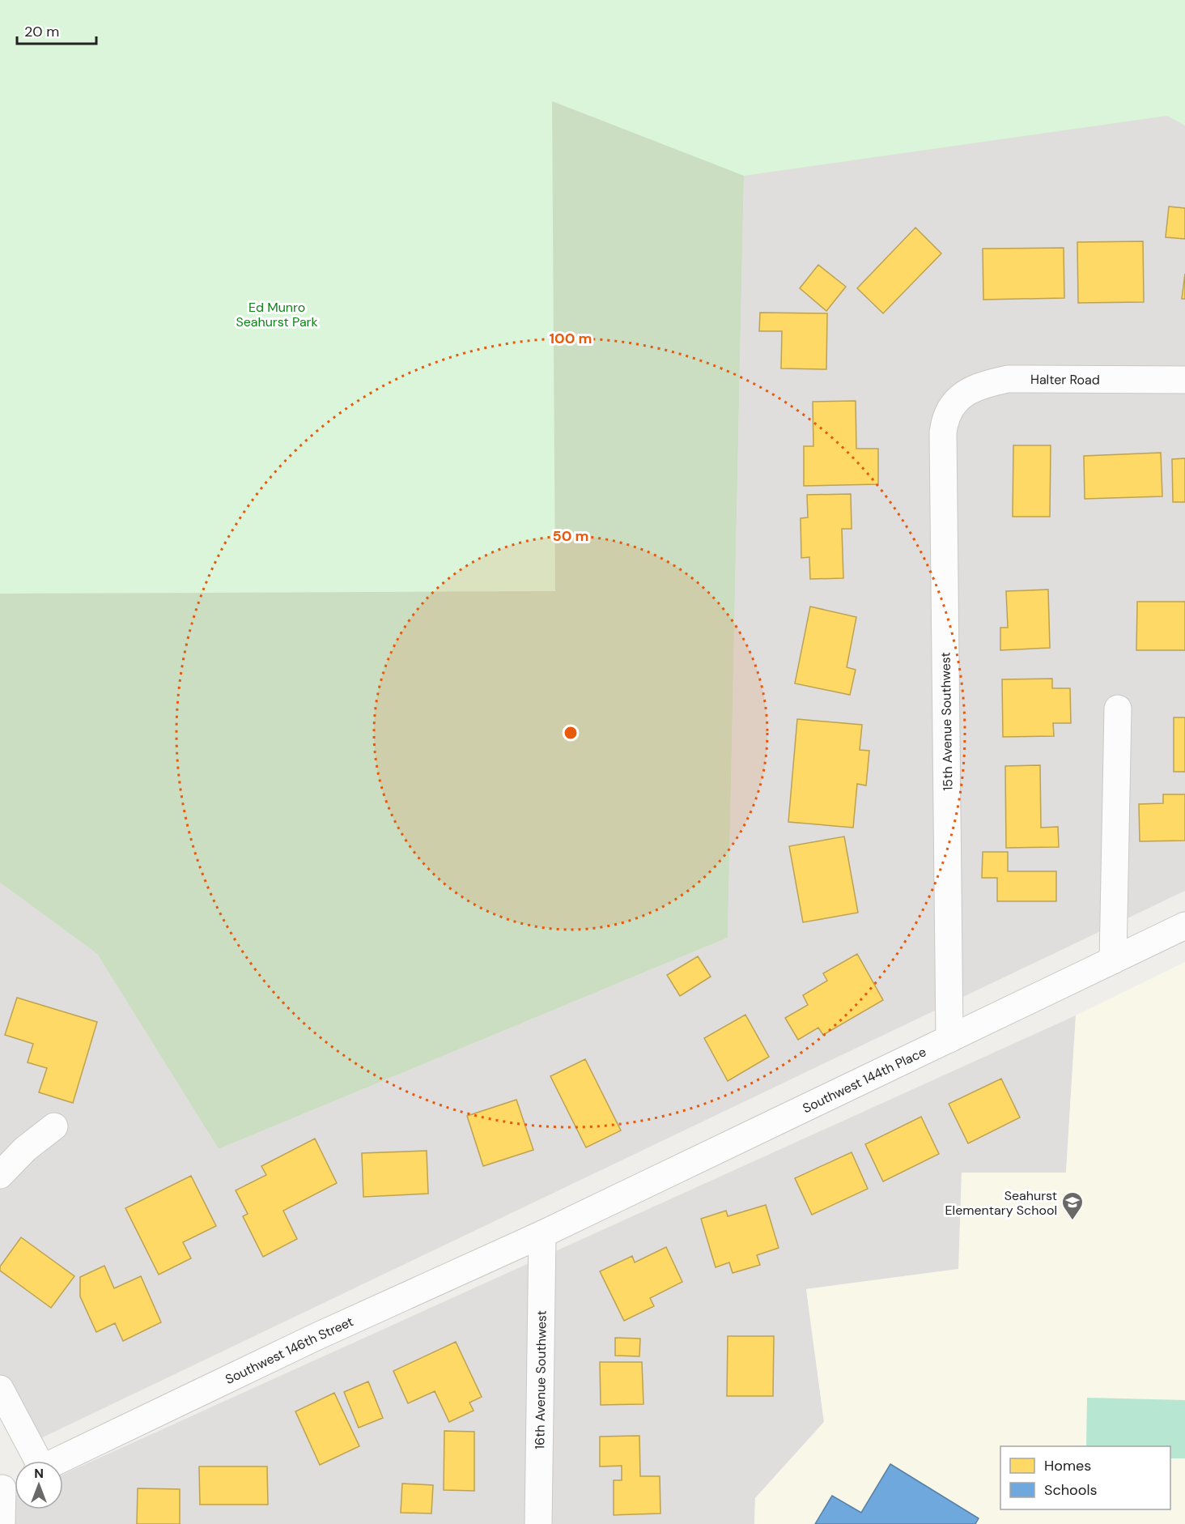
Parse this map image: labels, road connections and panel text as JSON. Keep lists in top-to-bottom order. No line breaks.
{"streets":{"street":["Halter Road","15th Avenue Southwest","Southwest 144th Place","Southwest 146th Street","16th Avenue Southwest"]},"crossings":[["Halter Road","15th Avenue Southwest"],["15th Avenue Southwest","Southwest 144th Place"],["Southwest 144th Place","Southwest 146th Street"],["Southwest 144th Place","16th Avenue Southwest"],["Southwest 146th Street","16th Avenue Southwest"]],"parks":["Ed Munro Seahurst Park"],"places":{"school or university":["Seahurst Elementary School"]},"legend":["Homes","Schools"],"scale_bar":"20 m","north":"top","rings":["100 m","50 m"]}
